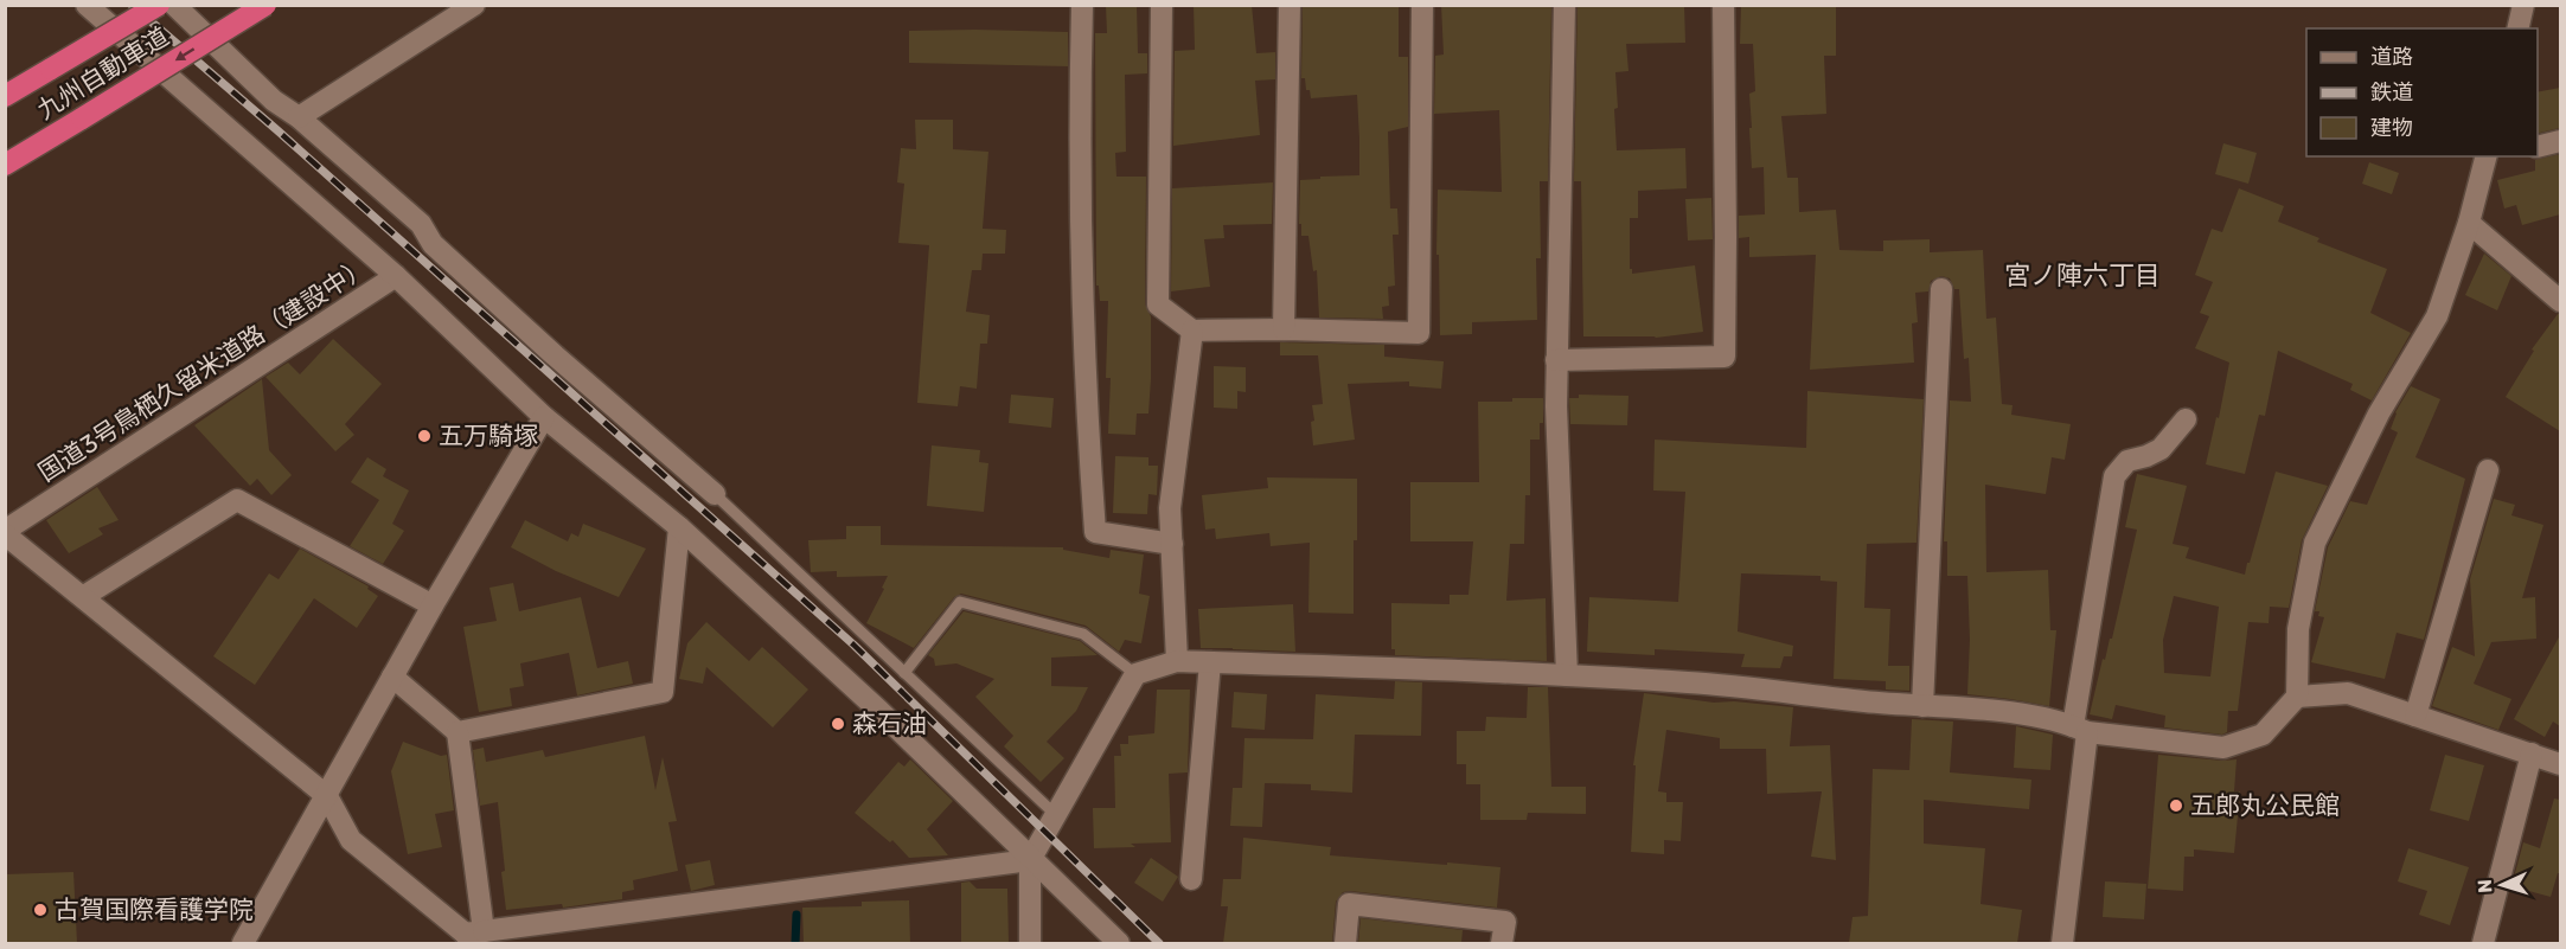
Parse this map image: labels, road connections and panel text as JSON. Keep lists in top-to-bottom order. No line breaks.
{"streets":{"highway":["九州自動車道"],"street":["国道3号鳥栖久留米道路（建設中）"]},"districts":["宮ノ陣六丁目"],"places":["五万騎塚","森石油","五郎丸公民館","古賀国際看護学院"],"legend":["道路","鉄道","建物"],"north":"left"}
